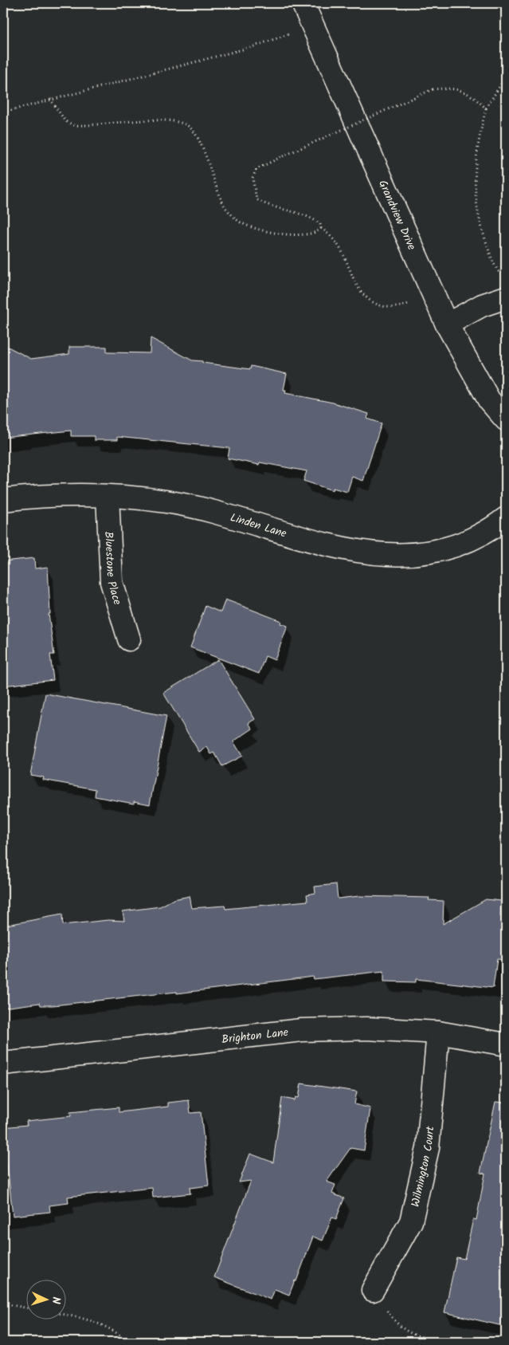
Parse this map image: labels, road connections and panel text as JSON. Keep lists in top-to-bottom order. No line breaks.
{"streets":{"street":["Grandview Drive","Linden Lane","Bluestone Place","Brighton Lane","Wilmington Court"]},"crossings":[["Linden Lane","Bluestone Place"],["Brighton Lane","Wilmington Court"]],"north":"right"}
